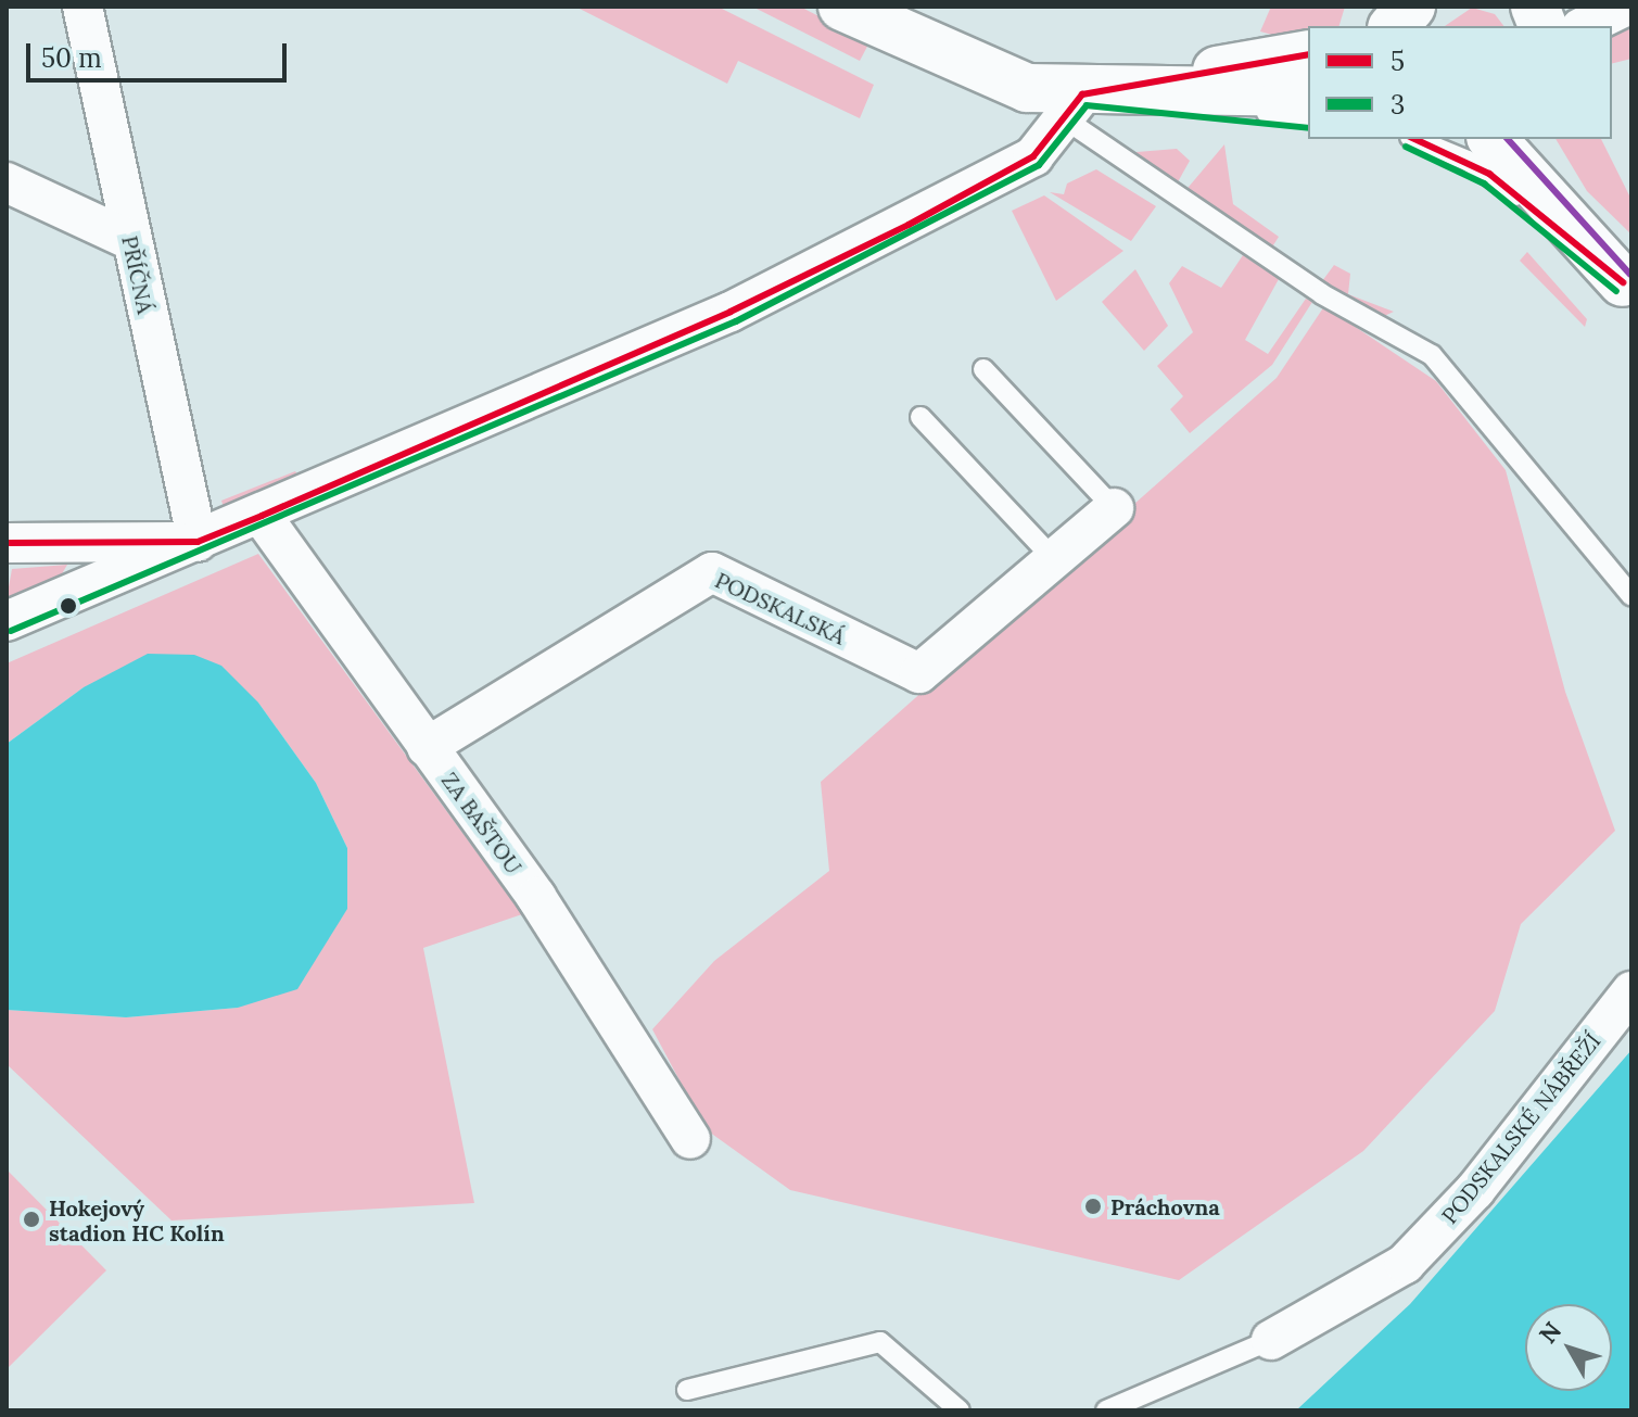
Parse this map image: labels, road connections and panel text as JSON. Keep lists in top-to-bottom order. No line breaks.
{"streets":{"street":["PŘÍČNÁ","PODSKALSKÁ","ZA BAŠTOU","PODSKALSKÉ NÁBŘEŽÍ"]},"crossings":[["PODSKALSKÁ","ZA BAŠTOU"]],"places":["Práchovna","Hokejový stadion HC Kolín"],"lines":["transit line 5","transit line 3"],"legend":["5","3"],"scale_bar":"50 m","north":"top left"}
